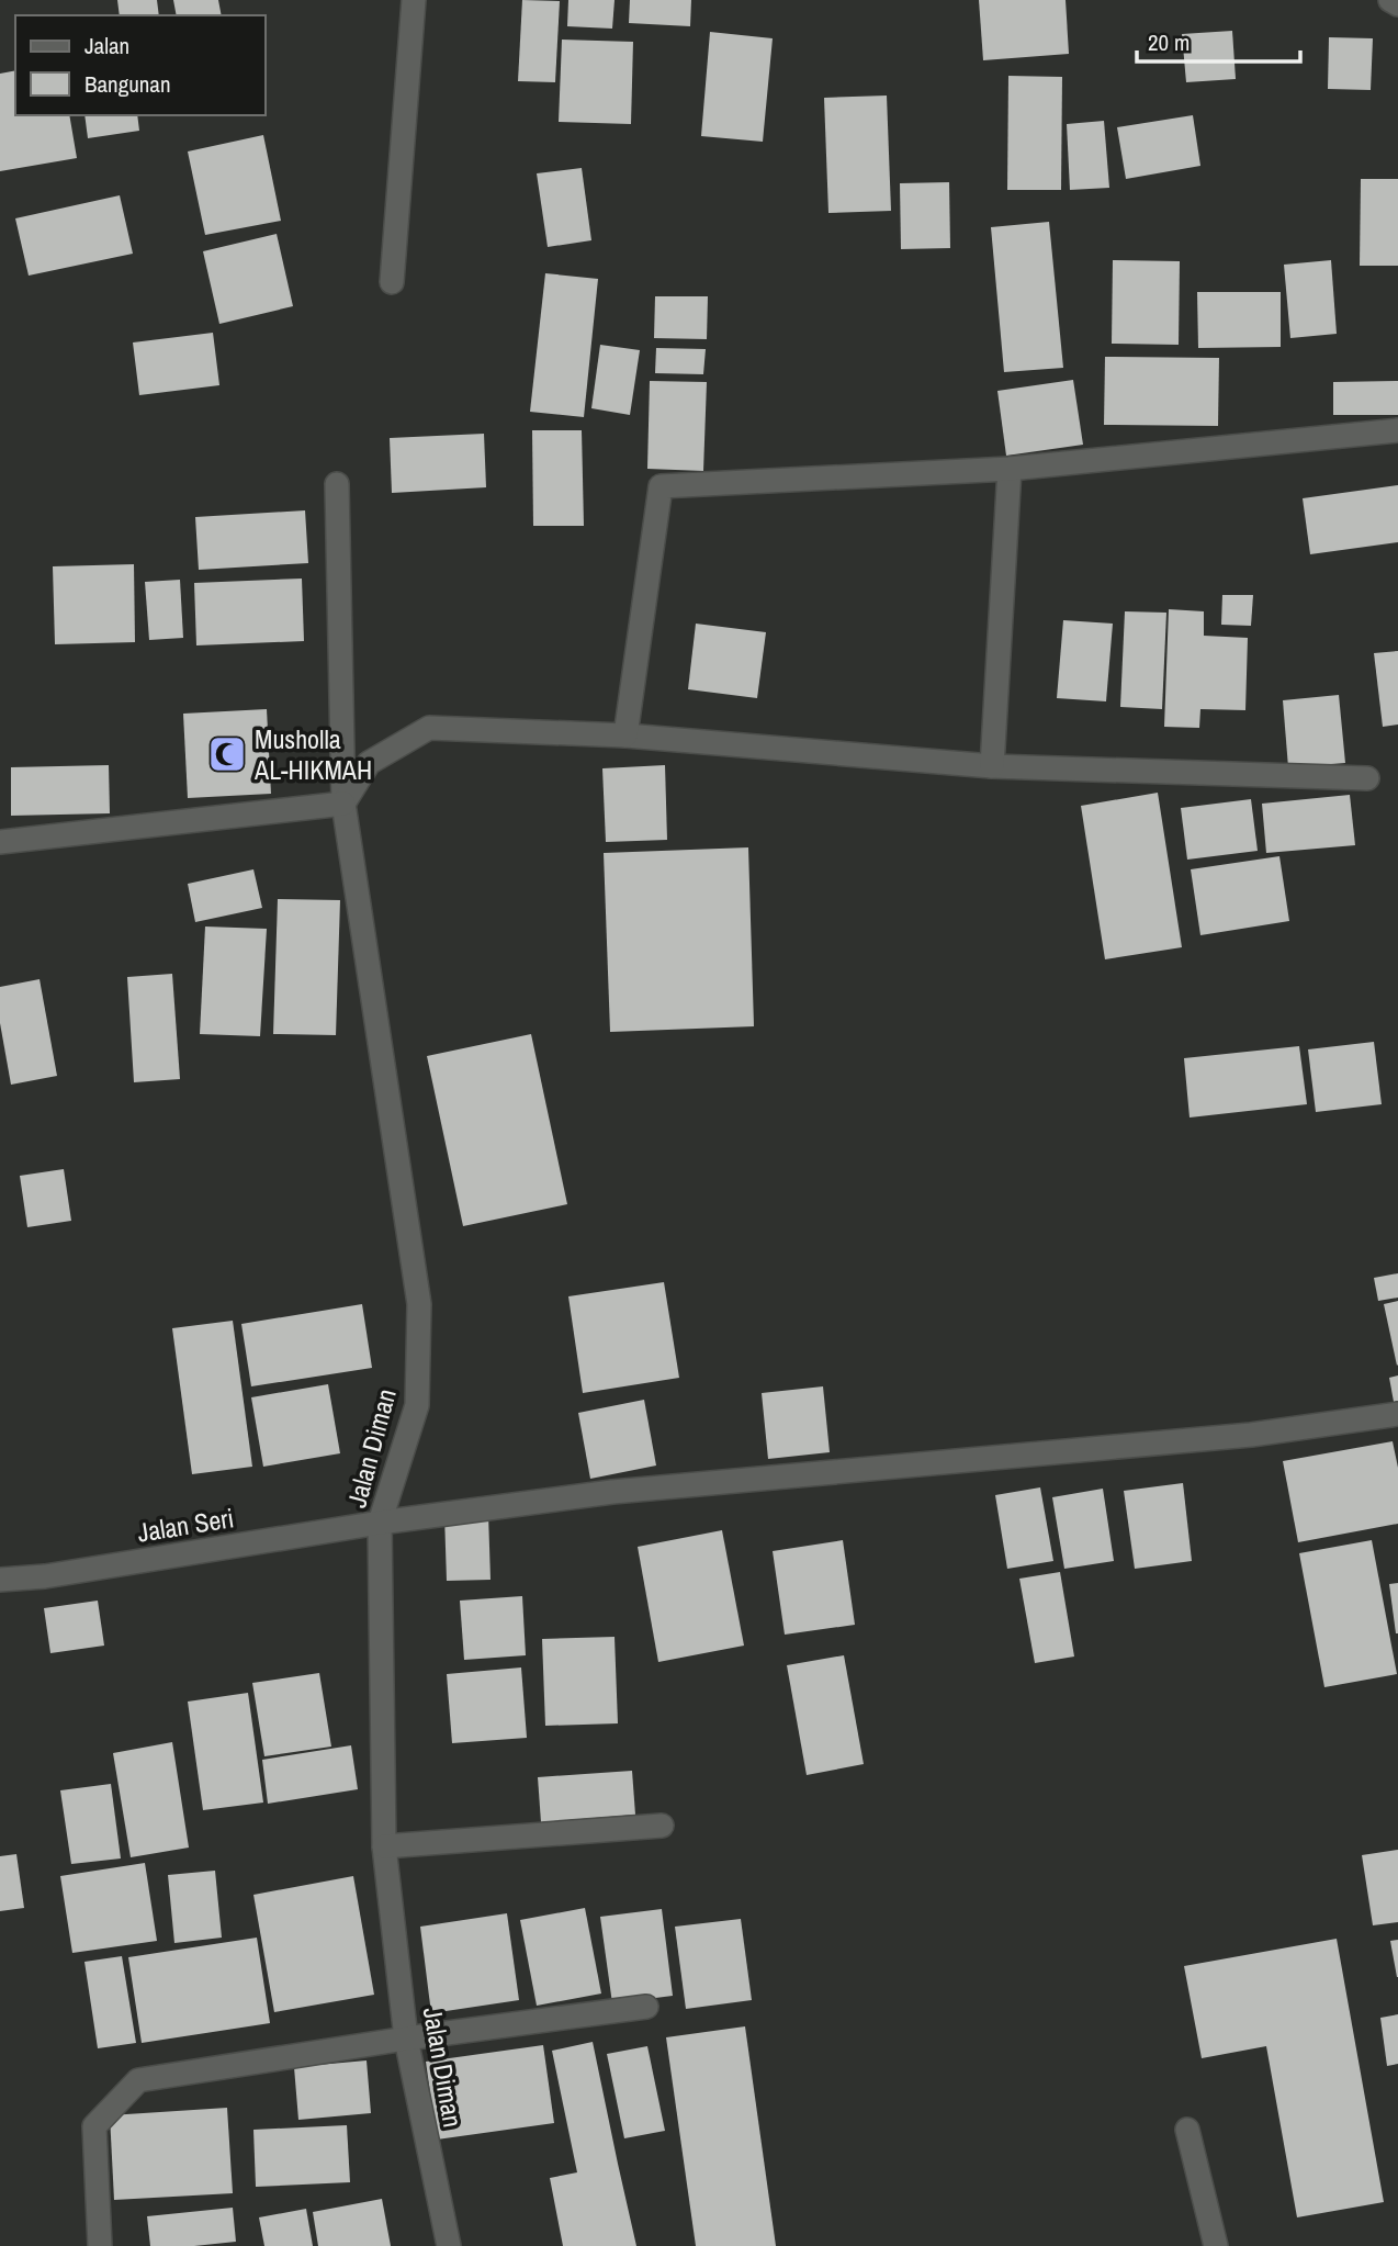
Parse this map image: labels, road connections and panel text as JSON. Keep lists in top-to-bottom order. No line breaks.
{"streets":{"street":["Jalan Diman","Jalan Seri"]},"crossings":[["Jalan Diman","Jalan Seri"]],"places":{"mosque":["Musholla AL-HIKMAH"]},"legend":["Jalan","Bangunan"],"scale_bar":"20 m"}
